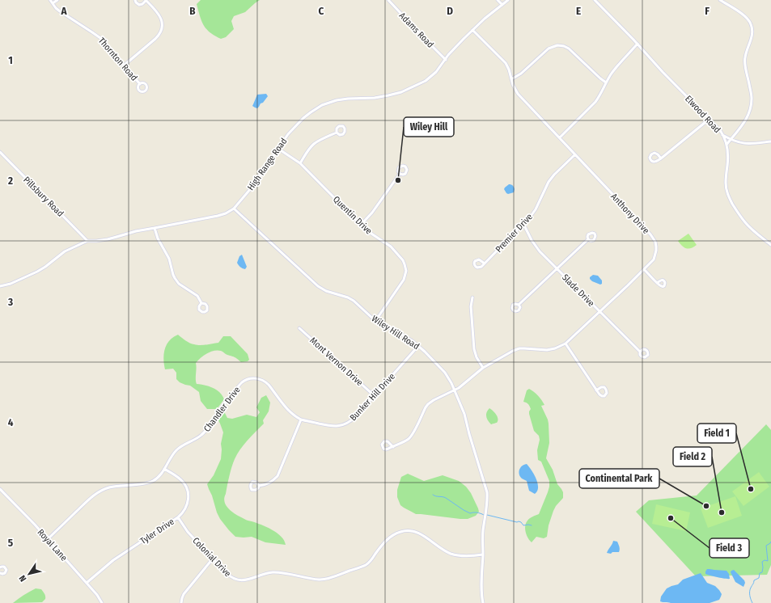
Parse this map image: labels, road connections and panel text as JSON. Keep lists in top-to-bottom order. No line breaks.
{"streets":{"street":["Adams Road","Thornton Road","Elwood Road","High Range Road","Pillsbury Road","Anthony Drive","Quentin Drive","Premier Drive","Slade Drive","Wiley Hill Road","Mont Vernon Drive","Bunker Hill Drive","Chandler Drive","Tyler Drive","Royal Lane","Colonial Drive"]},"crossings":[["Adams Road","High Range Road"],["High Range Road","Pillsbury Road"],["High Range Road","Anthony Drive"],["High Range Road","Quentin Drive"],["High Range Road","Wiley Hill Road"],["Anthony Drive","Premier Drive"],["Anthony Drive","Slade Drive"],["Anthony Drive","Wiley Hill Road"],["Quentin Drive","Wiley Hill Road"],["Premier Drive","Slade Drive"],["Wiley Hill Road","Bunker Hill Drive"],["Wiley Hill Road","Colonial Drive"],["Mont Vernon Drive","Bunker Hill Drive"],["Bunker Hill Drive","Chandler Drive"],["Chandler Drive","Tyler Drive"],["Chandler Drive","Royal Lane"],["Tyler Drive","Royal Lane"],["Tyler Drive","Colonial Drive"]],"places":["Wiley Hill","Field 1","Continental Park","Field 2","Field 3"],"north":"bottom left","grid":{"columns":["A","B","C","D","E","F"],"rows":["1","2","3","4","5"]}}
